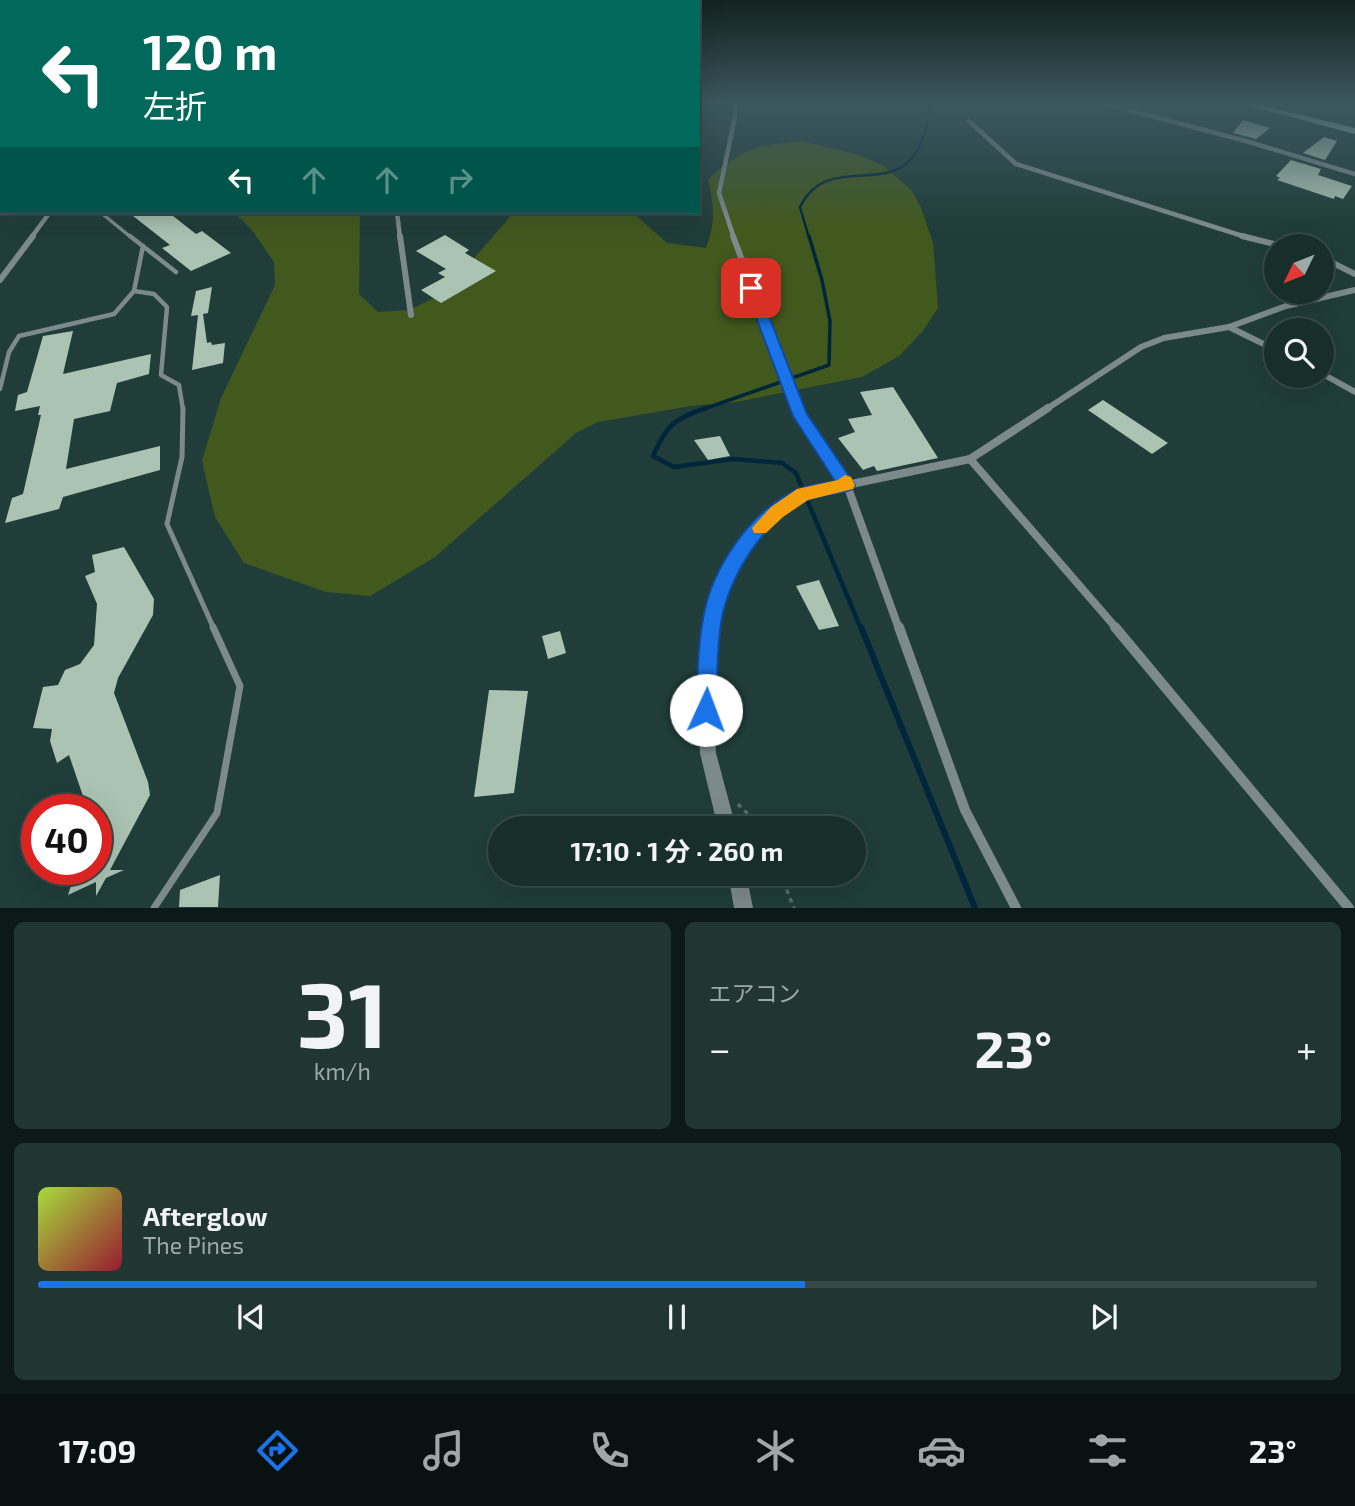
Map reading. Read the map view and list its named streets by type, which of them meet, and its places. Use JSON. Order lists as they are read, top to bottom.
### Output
{
  "north": "bottom left",
  "page": {
    "turn": ["120 m", "左折"],
    "limit": "40",
    "trip": "17:10 · 1 分 · 260 m",
    "tile": [
      ["31", "km/h"],
      "エアコン"
    ],
    "heat": ["−", "23°", "+"],
    "song": ["Afterglow", "The Pines"],
    "tabs": ["17:09", "23°"]
  }
}
